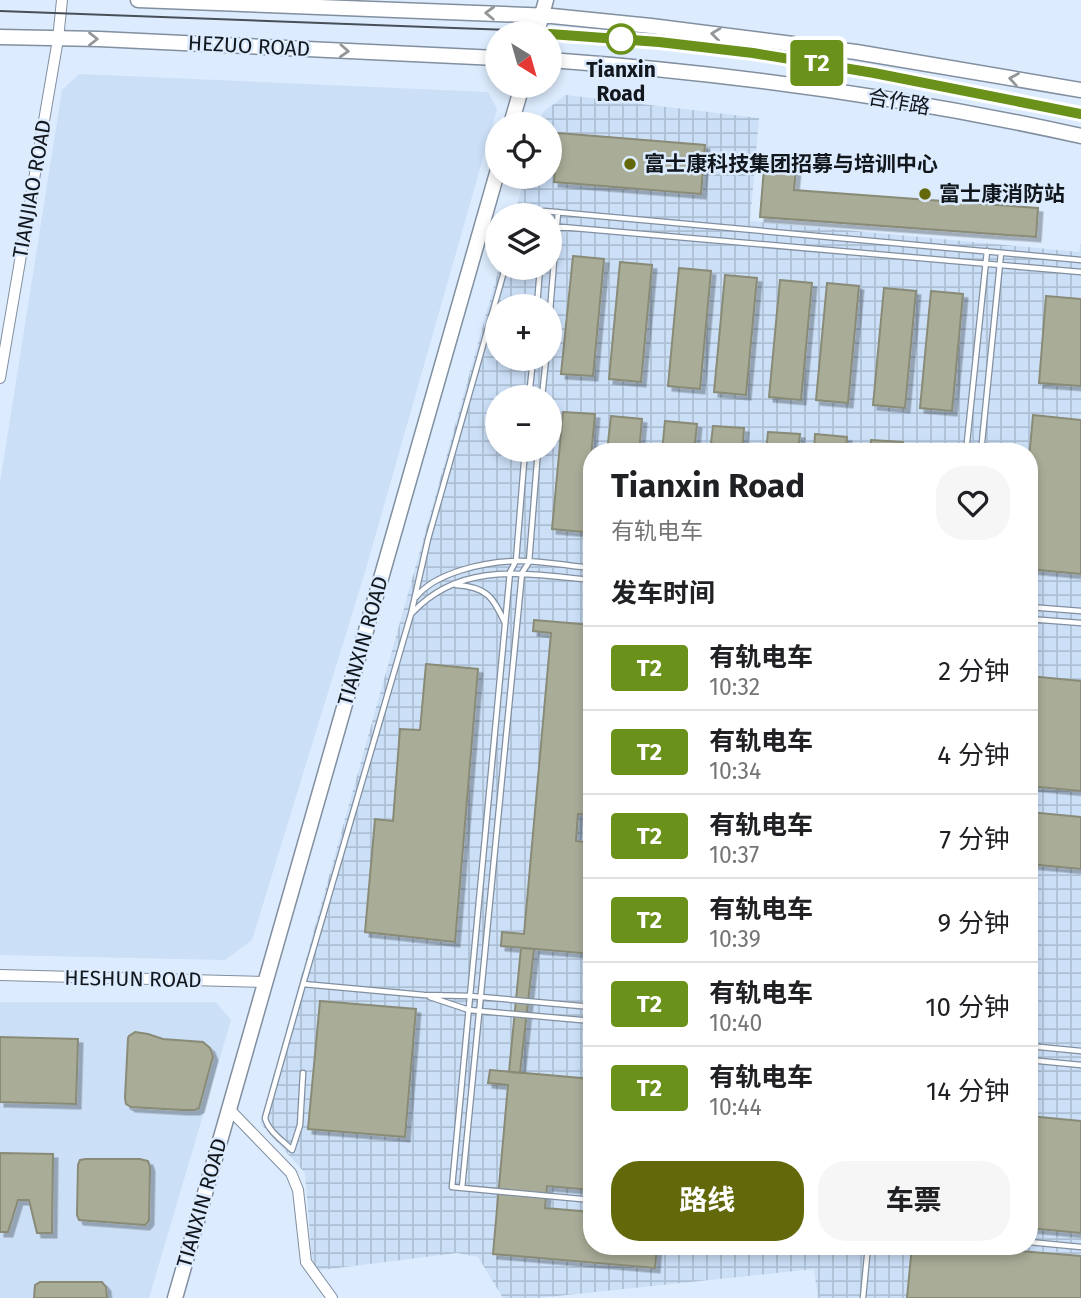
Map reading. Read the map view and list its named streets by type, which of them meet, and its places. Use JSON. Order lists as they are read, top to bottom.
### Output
{
  "streets": {
    "main road": ["HEZUO ROAD", "合作路", "TIANXIN ROAD"],
    "street": ["TIANJIAO ROAD", "HESHUN ROAD"]
  },
  "crossings": [
    ["HEZUO ROAD", "TIANJIAO ROAD"],
    ["TIANXIN ROAD", "HESHUN ROAD"]
  ],
  "places": ["Tianxin Road", "富士康科技集团招募与培训中心", "富士康消防站"],
  "lines": ["tram line T2"],
  "north": "bottom right",
  "page": {
    "on_map": "T2",
    "map_buttons": ["+", "−"],
    "heading": [
      ["Tianxin Road", "有轨电车"],
      "发车时间"
    ],
    "list": [
      {
        "mark": "T2",
        "name": "有轨电车",
        "note": "10:32",
        "value": "2 分钟"
      },
      {
        "mark": "T2",
        "name": "有轨电车",
        "note": "10:34",
        "value": "4 分钟"
      },
      {
        "mark": "T2",
        "name": "有轨电车",
        "note": "10:37",
        "value": "7 分钟"
      },
      {
        "mark": "T2",
        "name": "有轨电车",
        "note": "10:39",
        "value": "9 分钟"
      },
      {
        "mark": "T2",
        "name": "有轨电车",
        "note": "10:40",
        "value": "10 分钟"
      },
      {
        "mark": "T2",
        "name": "有轨电车",
        "note": "10:44",
        "value": "14 分钟"
      }
    ],
    "buttons": ["路线", "车票"]
  }
}
